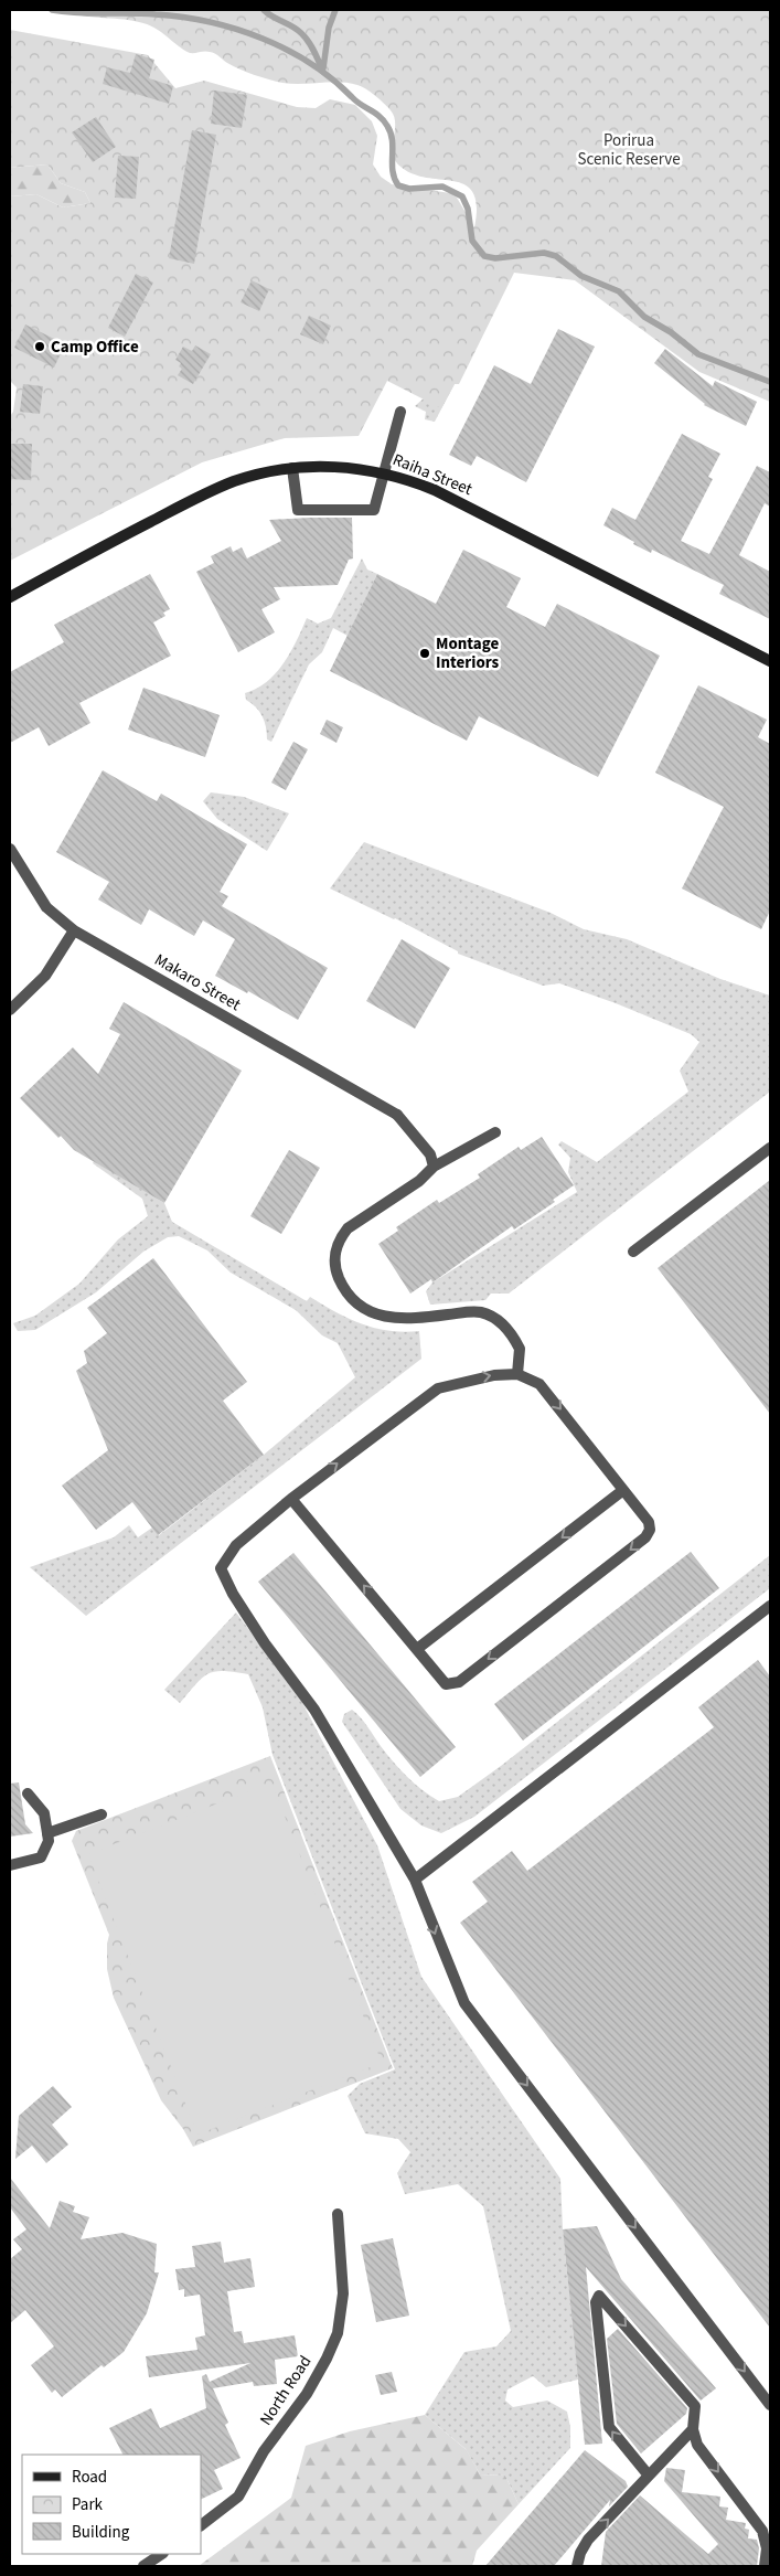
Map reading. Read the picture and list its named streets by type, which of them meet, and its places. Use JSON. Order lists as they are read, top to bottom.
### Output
{
  "streets": {
    "main road": ["Raiha Street"],
    "street": ["Makaro Street", "North Road"]
  },
  "parks": ["Porirua Scenic Reserve"],
  "places": ["Camp Office", "Montage Interiors"],
  "legend": ["Road", "Park", "Building"]
}
